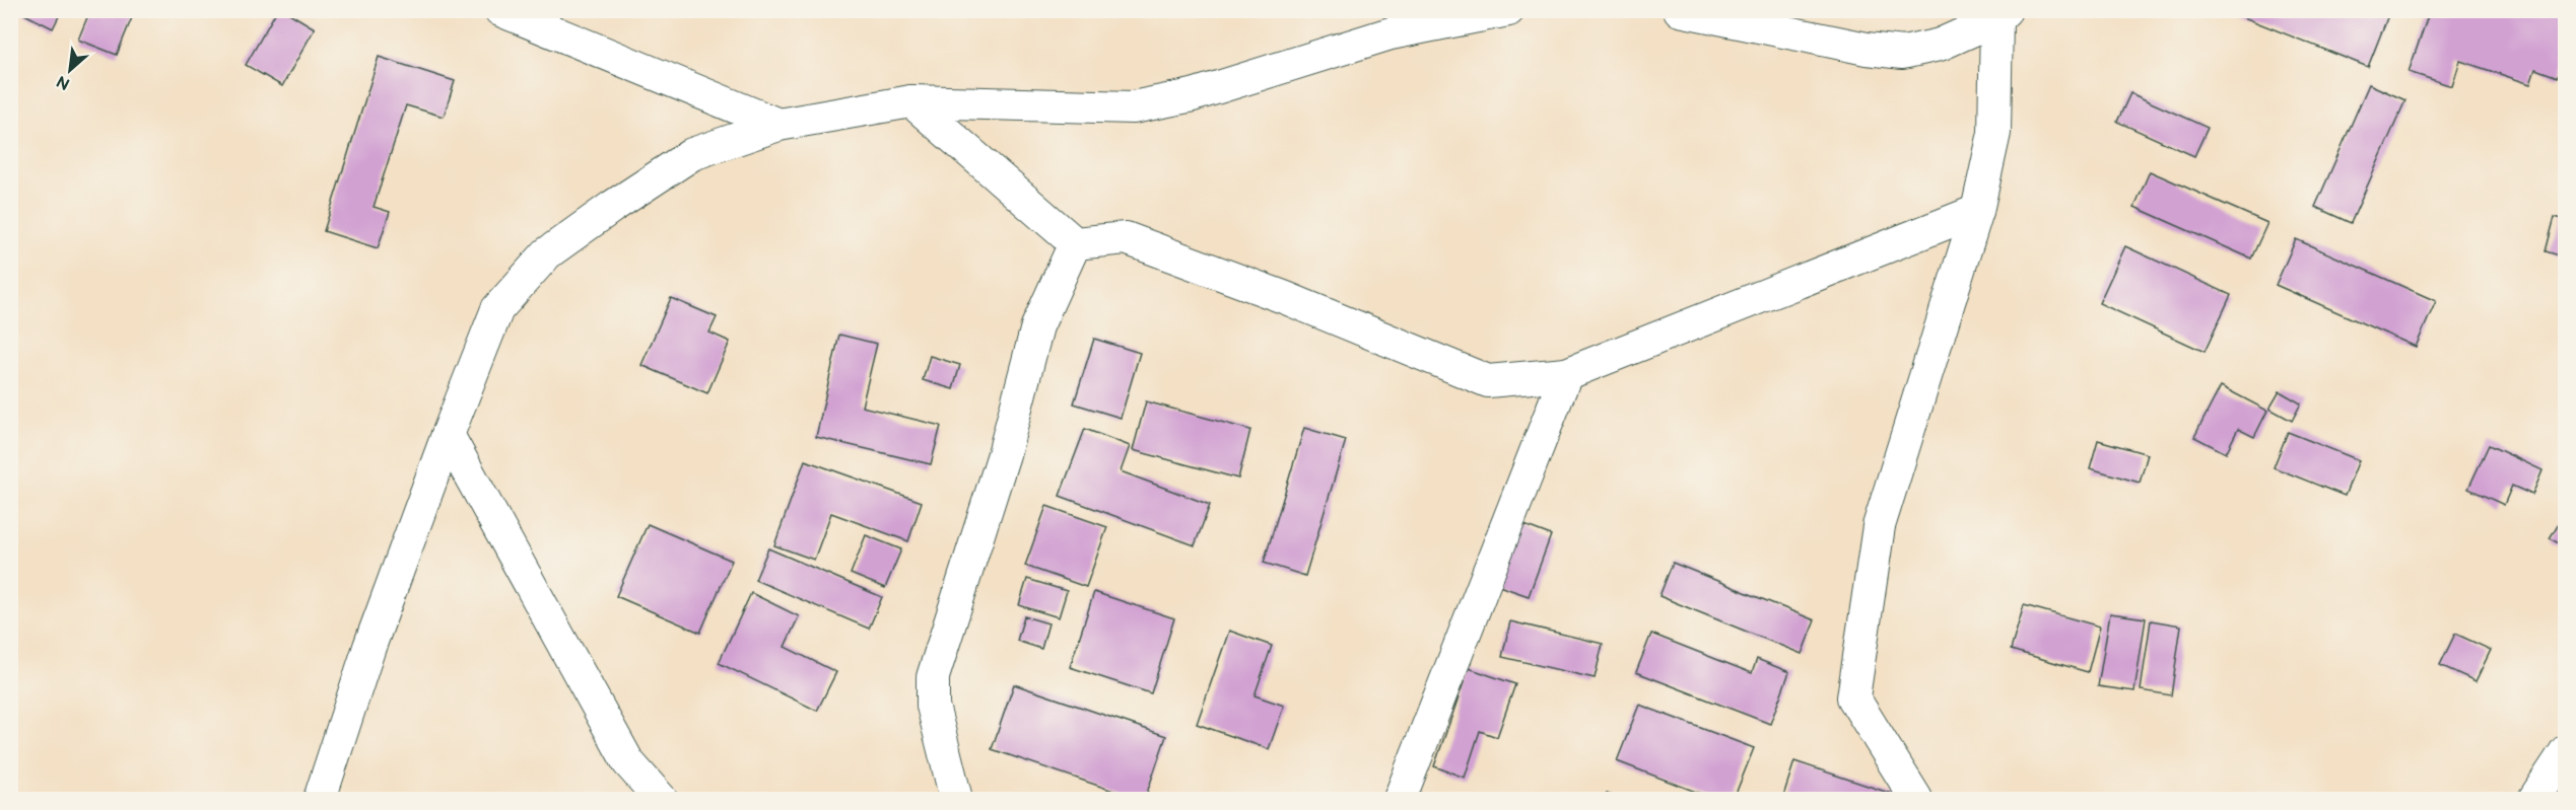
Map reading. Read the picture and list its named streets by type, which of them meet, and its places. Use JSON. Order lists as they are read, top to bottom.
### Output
{
  "north": "bottom left"
}
